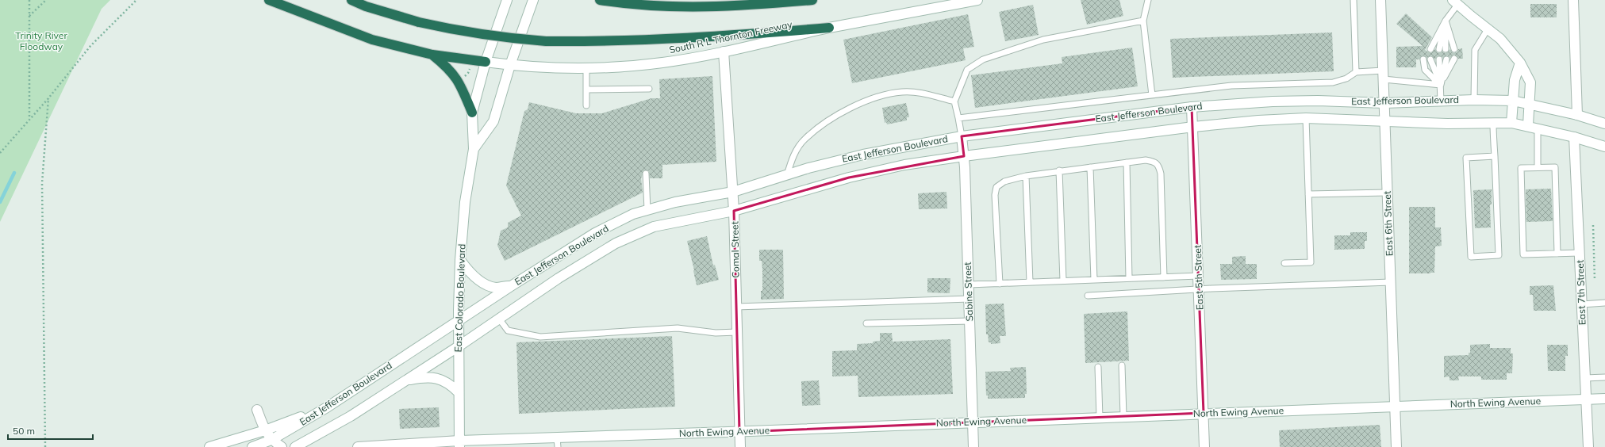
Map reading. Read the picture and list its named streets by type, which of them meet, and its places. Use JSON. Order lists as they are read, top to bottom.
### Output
{
  "streets": {
    "street": [
      "South R L Thornton Freeway",
      "East Jefferson Boulevard",
      "East 6th Street",
      "Comal Street",
      "East 5th Street",
      "Sabine Street",
      "East 7th Street",
      "East Colorado Boulevard",
      "North Ewing Avenue"
    ]
  },
  "crossings": [
    ["South R L Thornton Freeway", "Comal Street"],
    ["South R L Thornton Freeway", "East Colorado Boulevard"],
    ["East Jefferson Boulevard", "East 6th Street"],
    ["East Jefferson Boulevard", "Comal Street"],
    ["East Jefferson Boulevard", "East 5th Street"],
    ["East Jefferson Boulevard", "Sabine Street"],
    ["East Jefferson Boulevard", "East 7th Street"],
    ["East Jefferson Boulevard", "East Colorado Boulevard"],
    ["East 6th Street", "North Ewing Avenue"],
    ["Comal Street", "North Ewing Avenue"],
    ["East 5th Street", "North Ewing Avenue"],
    ["Sabine Street", "North Ewing Avenue"],
    ["East 7th Street", "North Ewing Avenue"],
    ["East Colorado Boulevard", "North Ewing Avenue"]
  ],
  "parks": ["Trinity River Floodway"],
  "scale_bar": "50 m"
}
